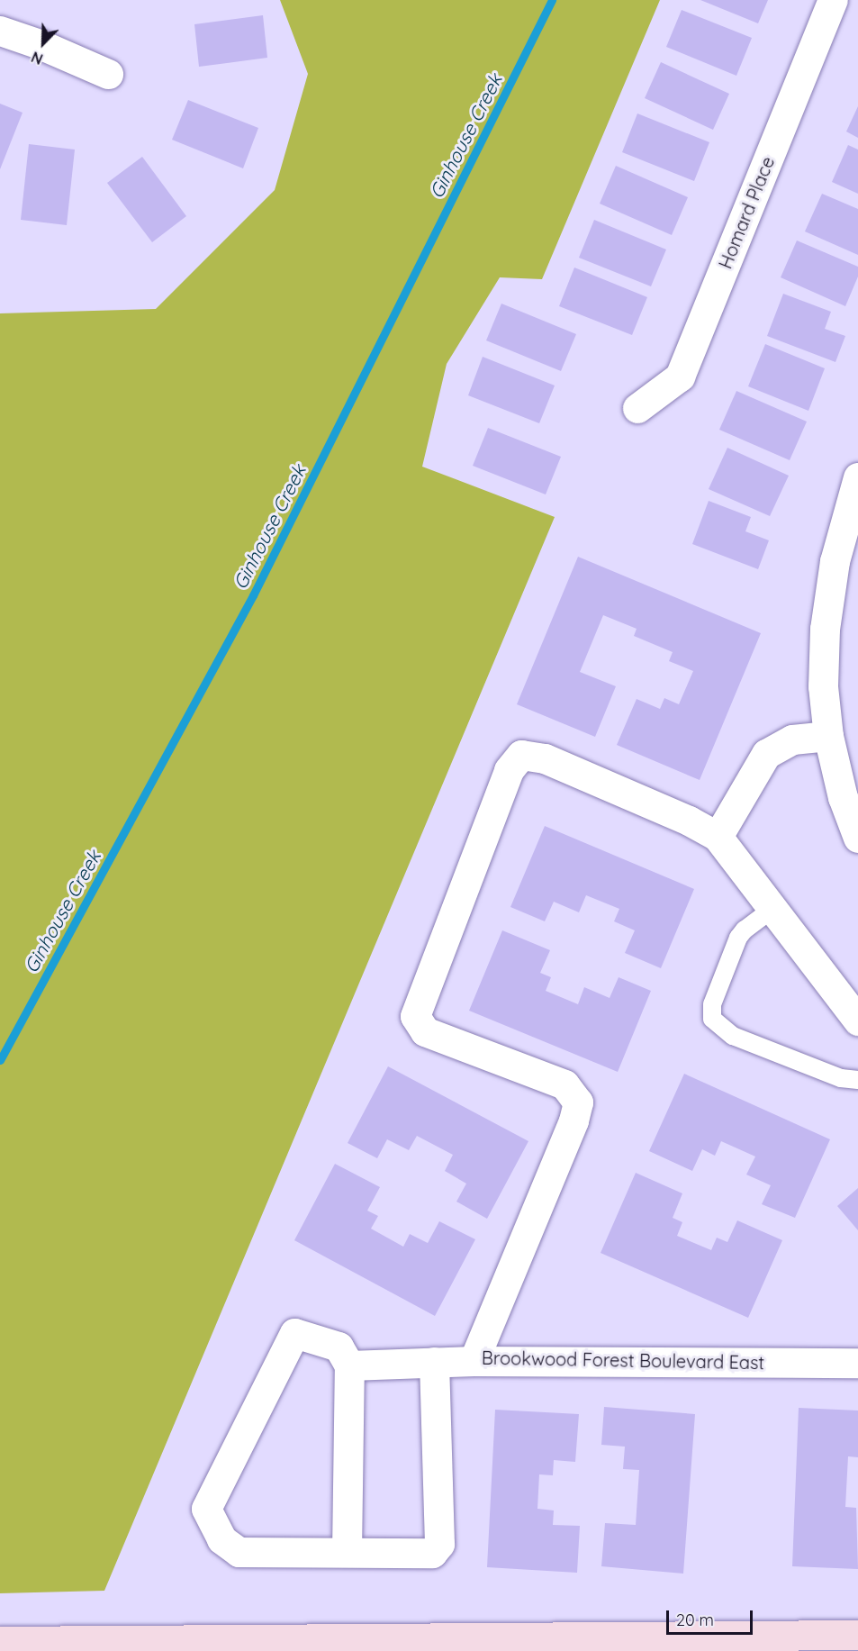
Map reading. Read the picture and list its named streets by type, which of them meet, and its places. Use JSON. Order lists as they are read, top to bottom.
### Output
{
  "streets": {
    "street": ["Homard Place", "Brookwood Forest Boulevard East"]
  },
  "water": ["Ginhouse Creek"],
  "scale_bar": "20 m",
  "north": "bottom left"
}
